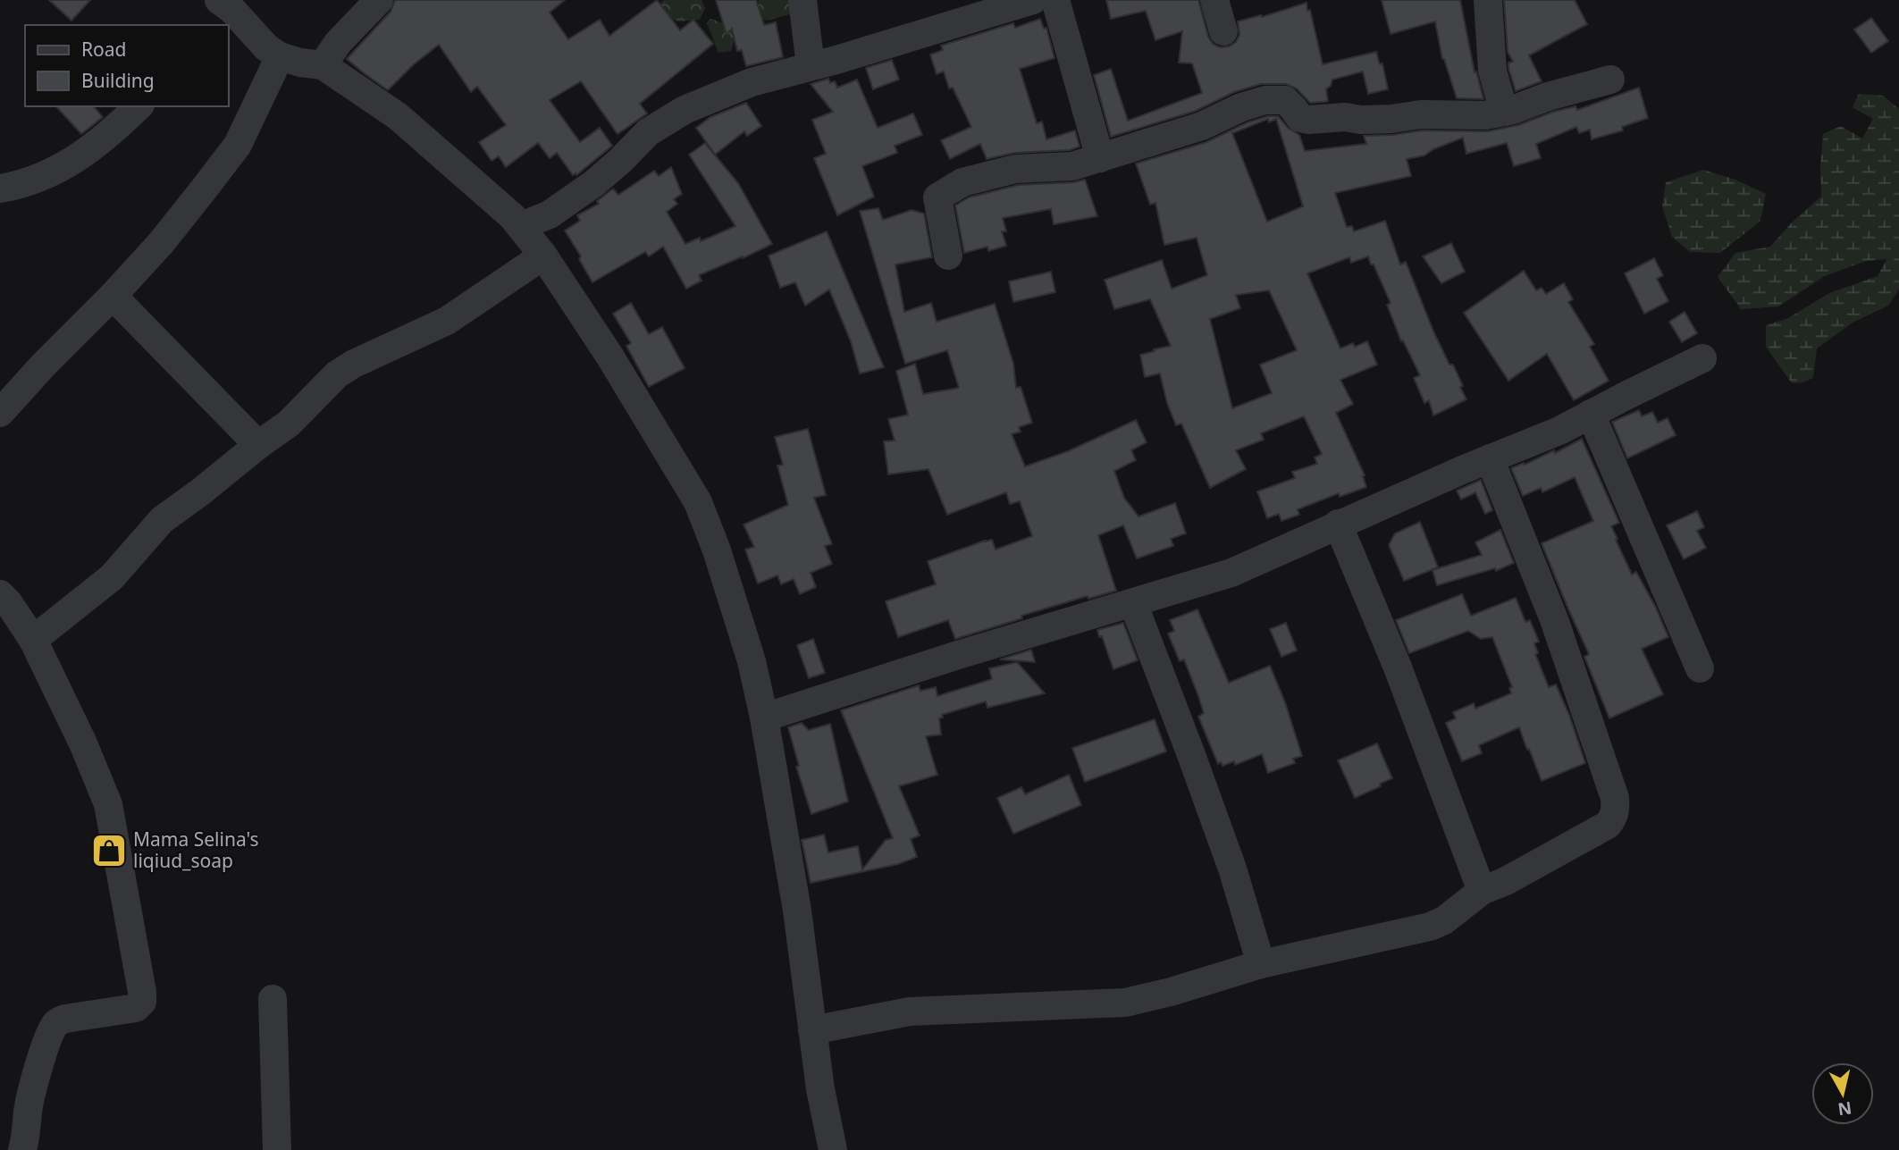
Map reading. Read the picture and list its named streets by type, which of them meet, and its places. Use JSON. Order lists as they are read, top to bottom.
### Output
{
  "places": {
    "shop": ["Mama Selina's liqiud_soap"]
  },
  "legend": ["Road", "Building"],
  "north": "bottom"
}
